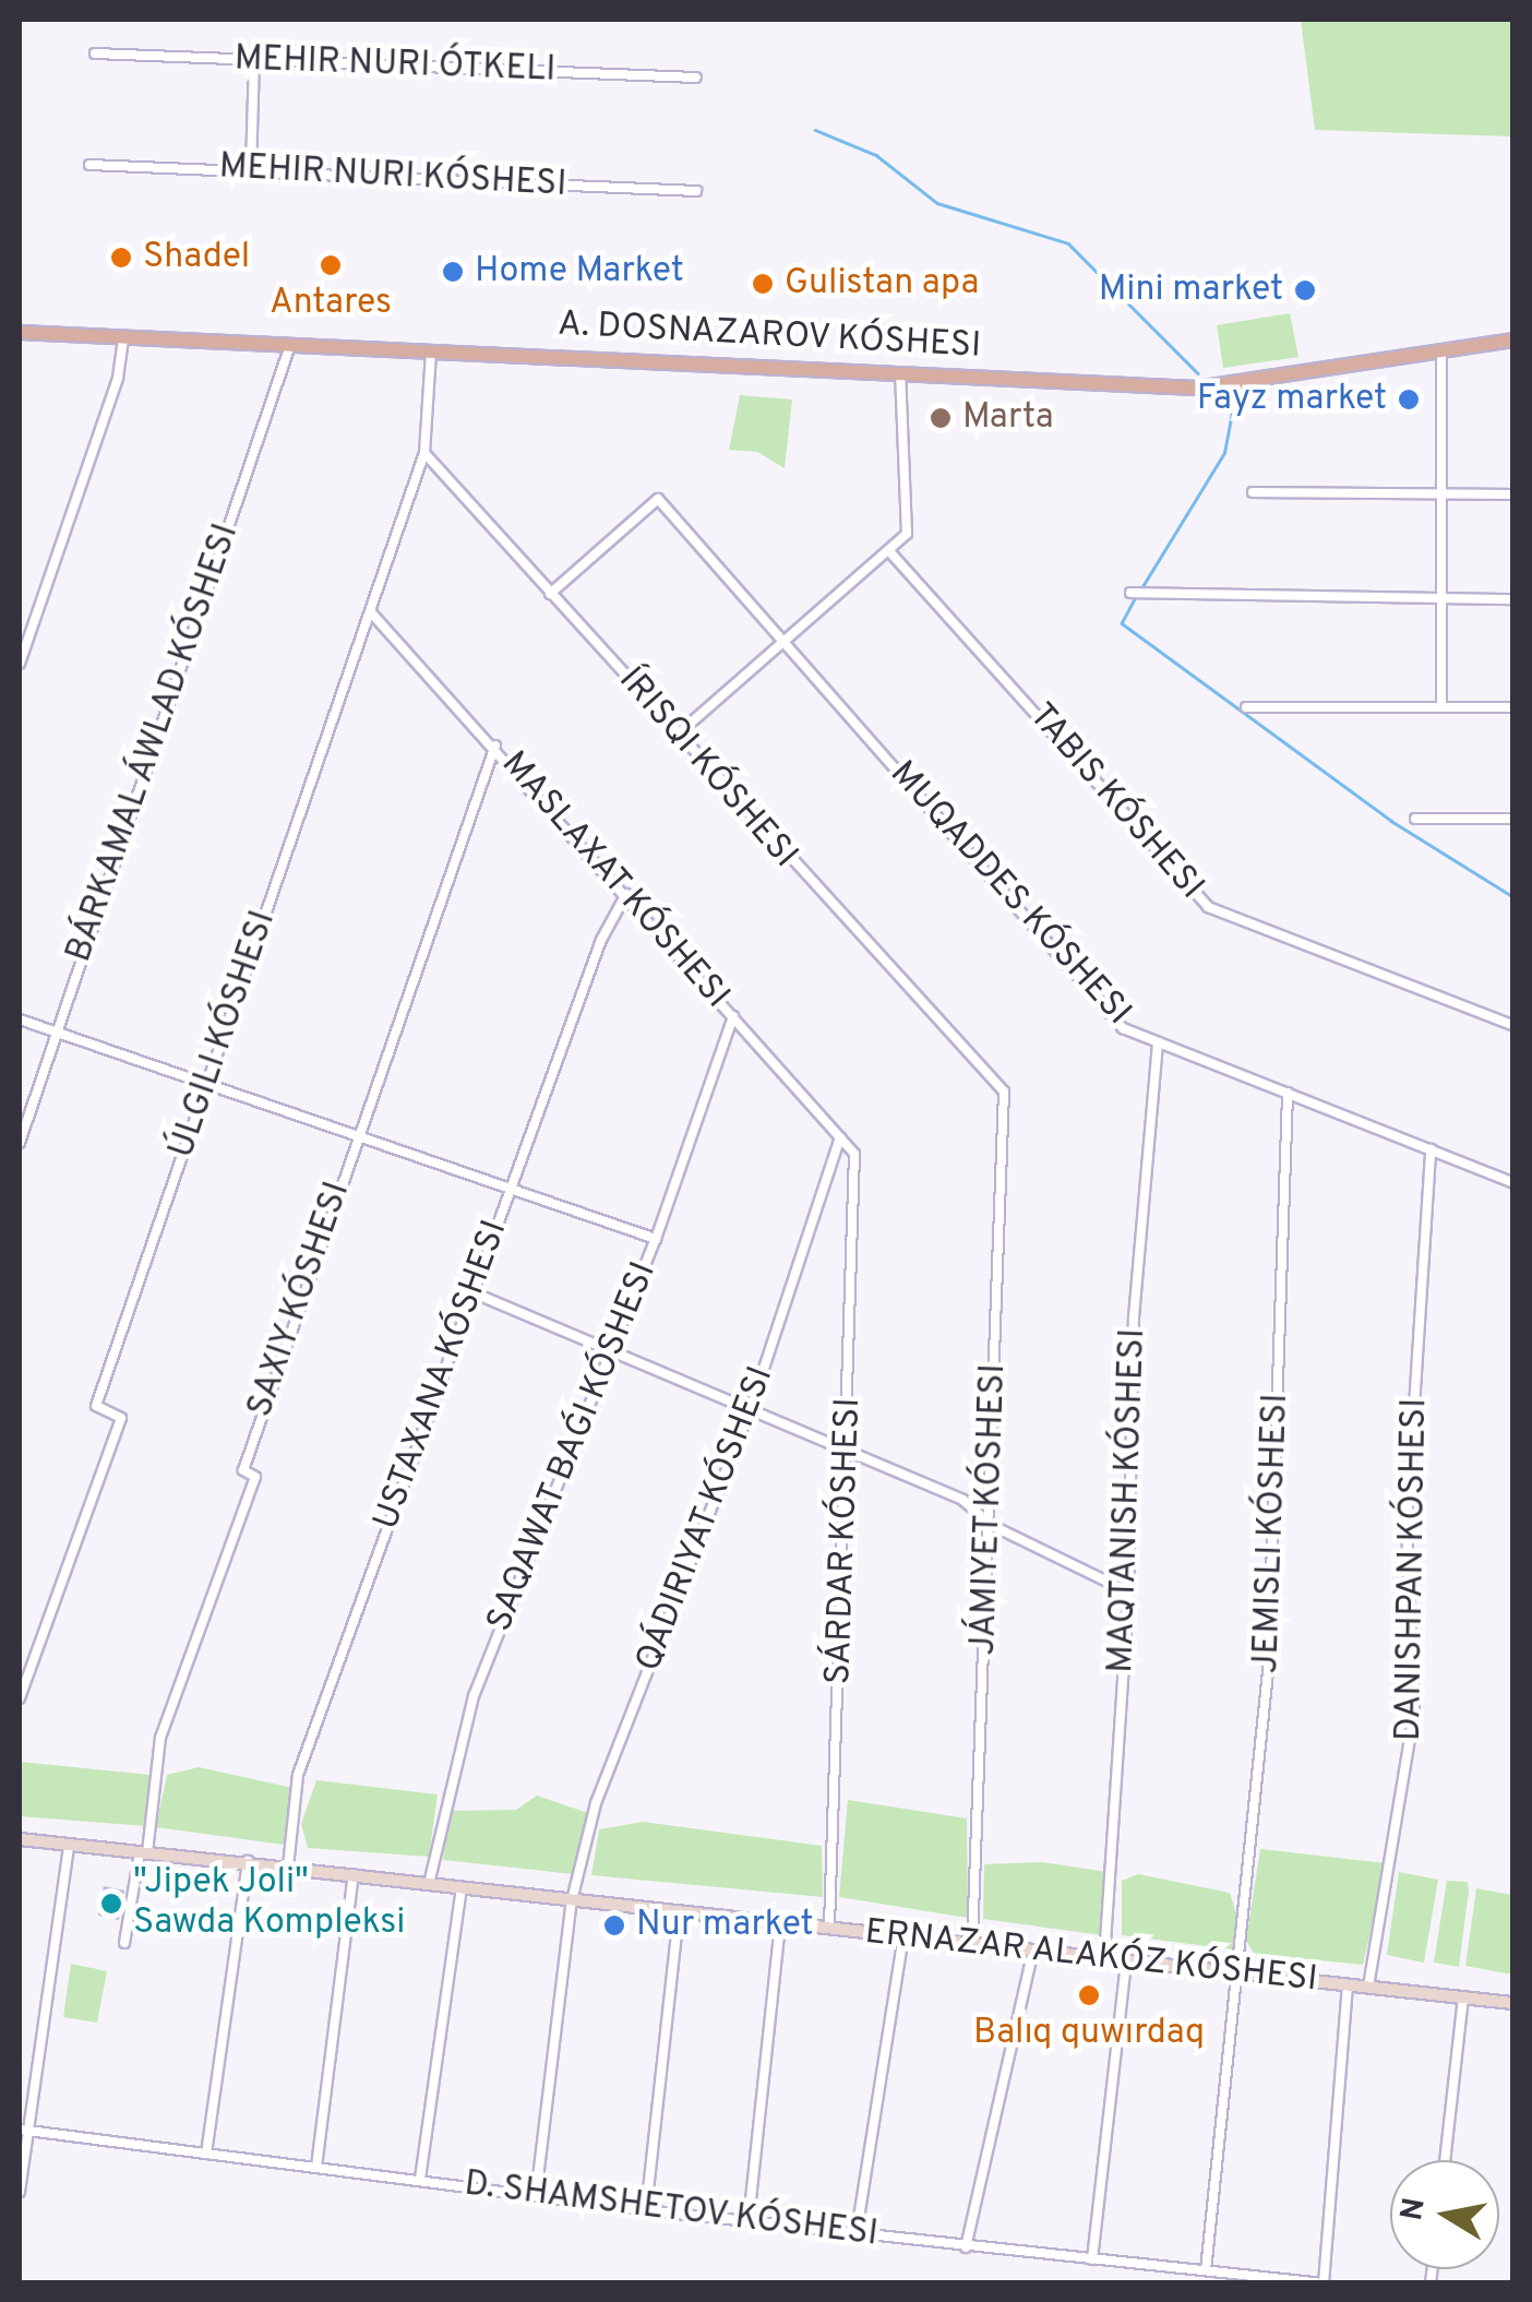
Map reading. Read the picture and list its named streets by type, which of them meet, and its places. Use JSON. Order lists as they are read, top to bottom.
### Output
{
  "streets": {
    "main road": ["A. DOSNAZAROV KÓSHESI", "ERNAZAR ALAKÓZ KÓSHESI"],
    "street": [
      "BÁRKAMAL ÁWLAD KÓSHESI",
      "MASLAXAT KÓSHESI",
      "MUQADDES KÓSHESI",
      "ÚLGILI KÓSHESI",
      "USTAXANA KÓSHESI",
      "JÁMIYET KÓSHESI",
      "QÁDIRIYAT KÓSHESI",
      "JEMISLI KÓSHESI",
      "SÁRDAR KÓSHESI",
      "D. SHAMSHETOV KÓSHESI"
    ]
  },
  "crossings": [
    ["A. DOSNAZAROV KÓSHESI", "BÁRKAMAL ÁWLAD KÓSHESI"],
    ["A. DOSNAZAROV KÓSHESI", "ÚLGILI KÓSHESI"],
    ["MASLAXAT KÓSHESI", "ÚLGILI KÓSHESI"],
    ["MASLAXAT KÓSHESI", "USTAXANA KÓSHESI"],
    ["MASLAXAT KÓSHESI", "QÁDIRIYAT KÓSHESI"],
    ["MASLAXAT KÓSHESI", "SÁRDAR KÓSHESI"],
    ["MUQADDES KÓSHESI", "JEMISLI KÓSHESI"],
    ["USTAXANA KÓSHESI", "ERNAZAR ALAKÓZ KÓSHESI"],
    ["JÁMIYET KÓSHESI", "ERNAZAR ALAKÓZ KÓSHESI"],
    ["QÁDIRIYAT KÓSHESI", "ERNAZAR ALAKÓZ KÓSHESI"],
    ["QÁDIRIYAT KÓSHESI", "D. SHAMSHETOV KÓSHESI"],
    ["JEMISLI KÓSHESI", "ERNAZAR ALAKÓZ KÓSHESI"],
    ["JEMISLI KÓSHESI", "D. SHAMSHETOV KÓSHESI"],
    ["SÁRDAR KÓSHESI", "ERNAZAR ALAKÓZ KÓSHESI"]
  ],
  "places": [
    "Shadel",
    "Antares",
    "Home Market",
    "Gulistan apa",
    "Mini market",
    "Fayz market",
    "Marta",
    "\"Jipek Joli\" Sawda Kompleksi",
    "Nur market",
    "Balıq quwırdaq"
  ],
  "north": "left"
}
